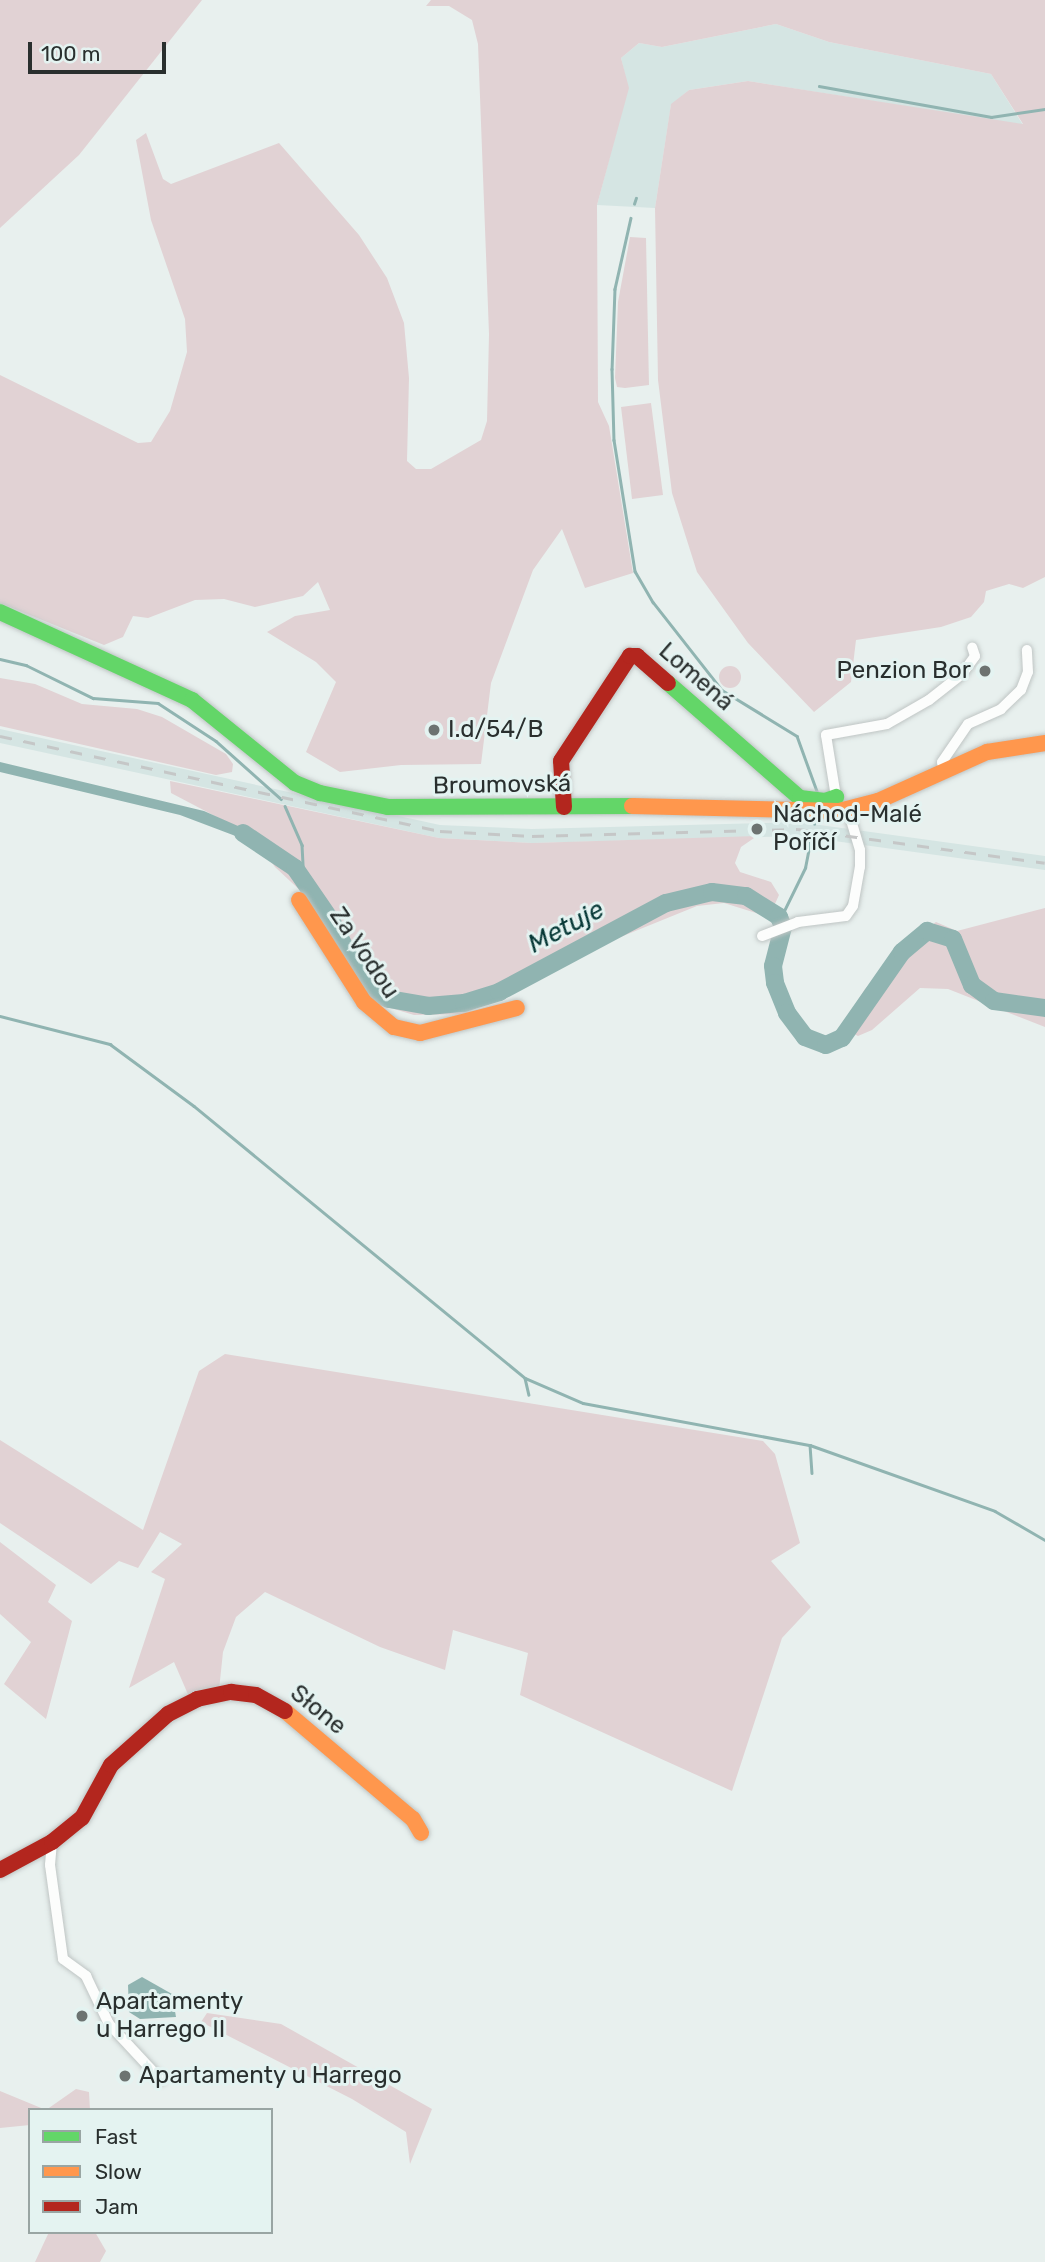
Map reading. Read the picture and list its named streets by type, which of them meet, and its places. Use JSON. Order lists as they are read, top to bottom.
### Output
{
  "streets": {
    "street": [
      "Lomená",
      "Broumovská",
      "Za Vodou",
      "Słone"
    ]
  },
  "crossings": [
    ["Lomená", "Broumovská"]
  ],
  "water": ["Metuje"],
  "places": [
    "Penzion Bor",
    "I.d/54/B",
    "Náchod-Malé Poříčí",
    "Apartamenty u Harrego II",
    "Apartamenty u Harrego"
  ],
  "legend": ["Fast", "Slow", "Jam"],
  "scale_bar": "100 m"
}
